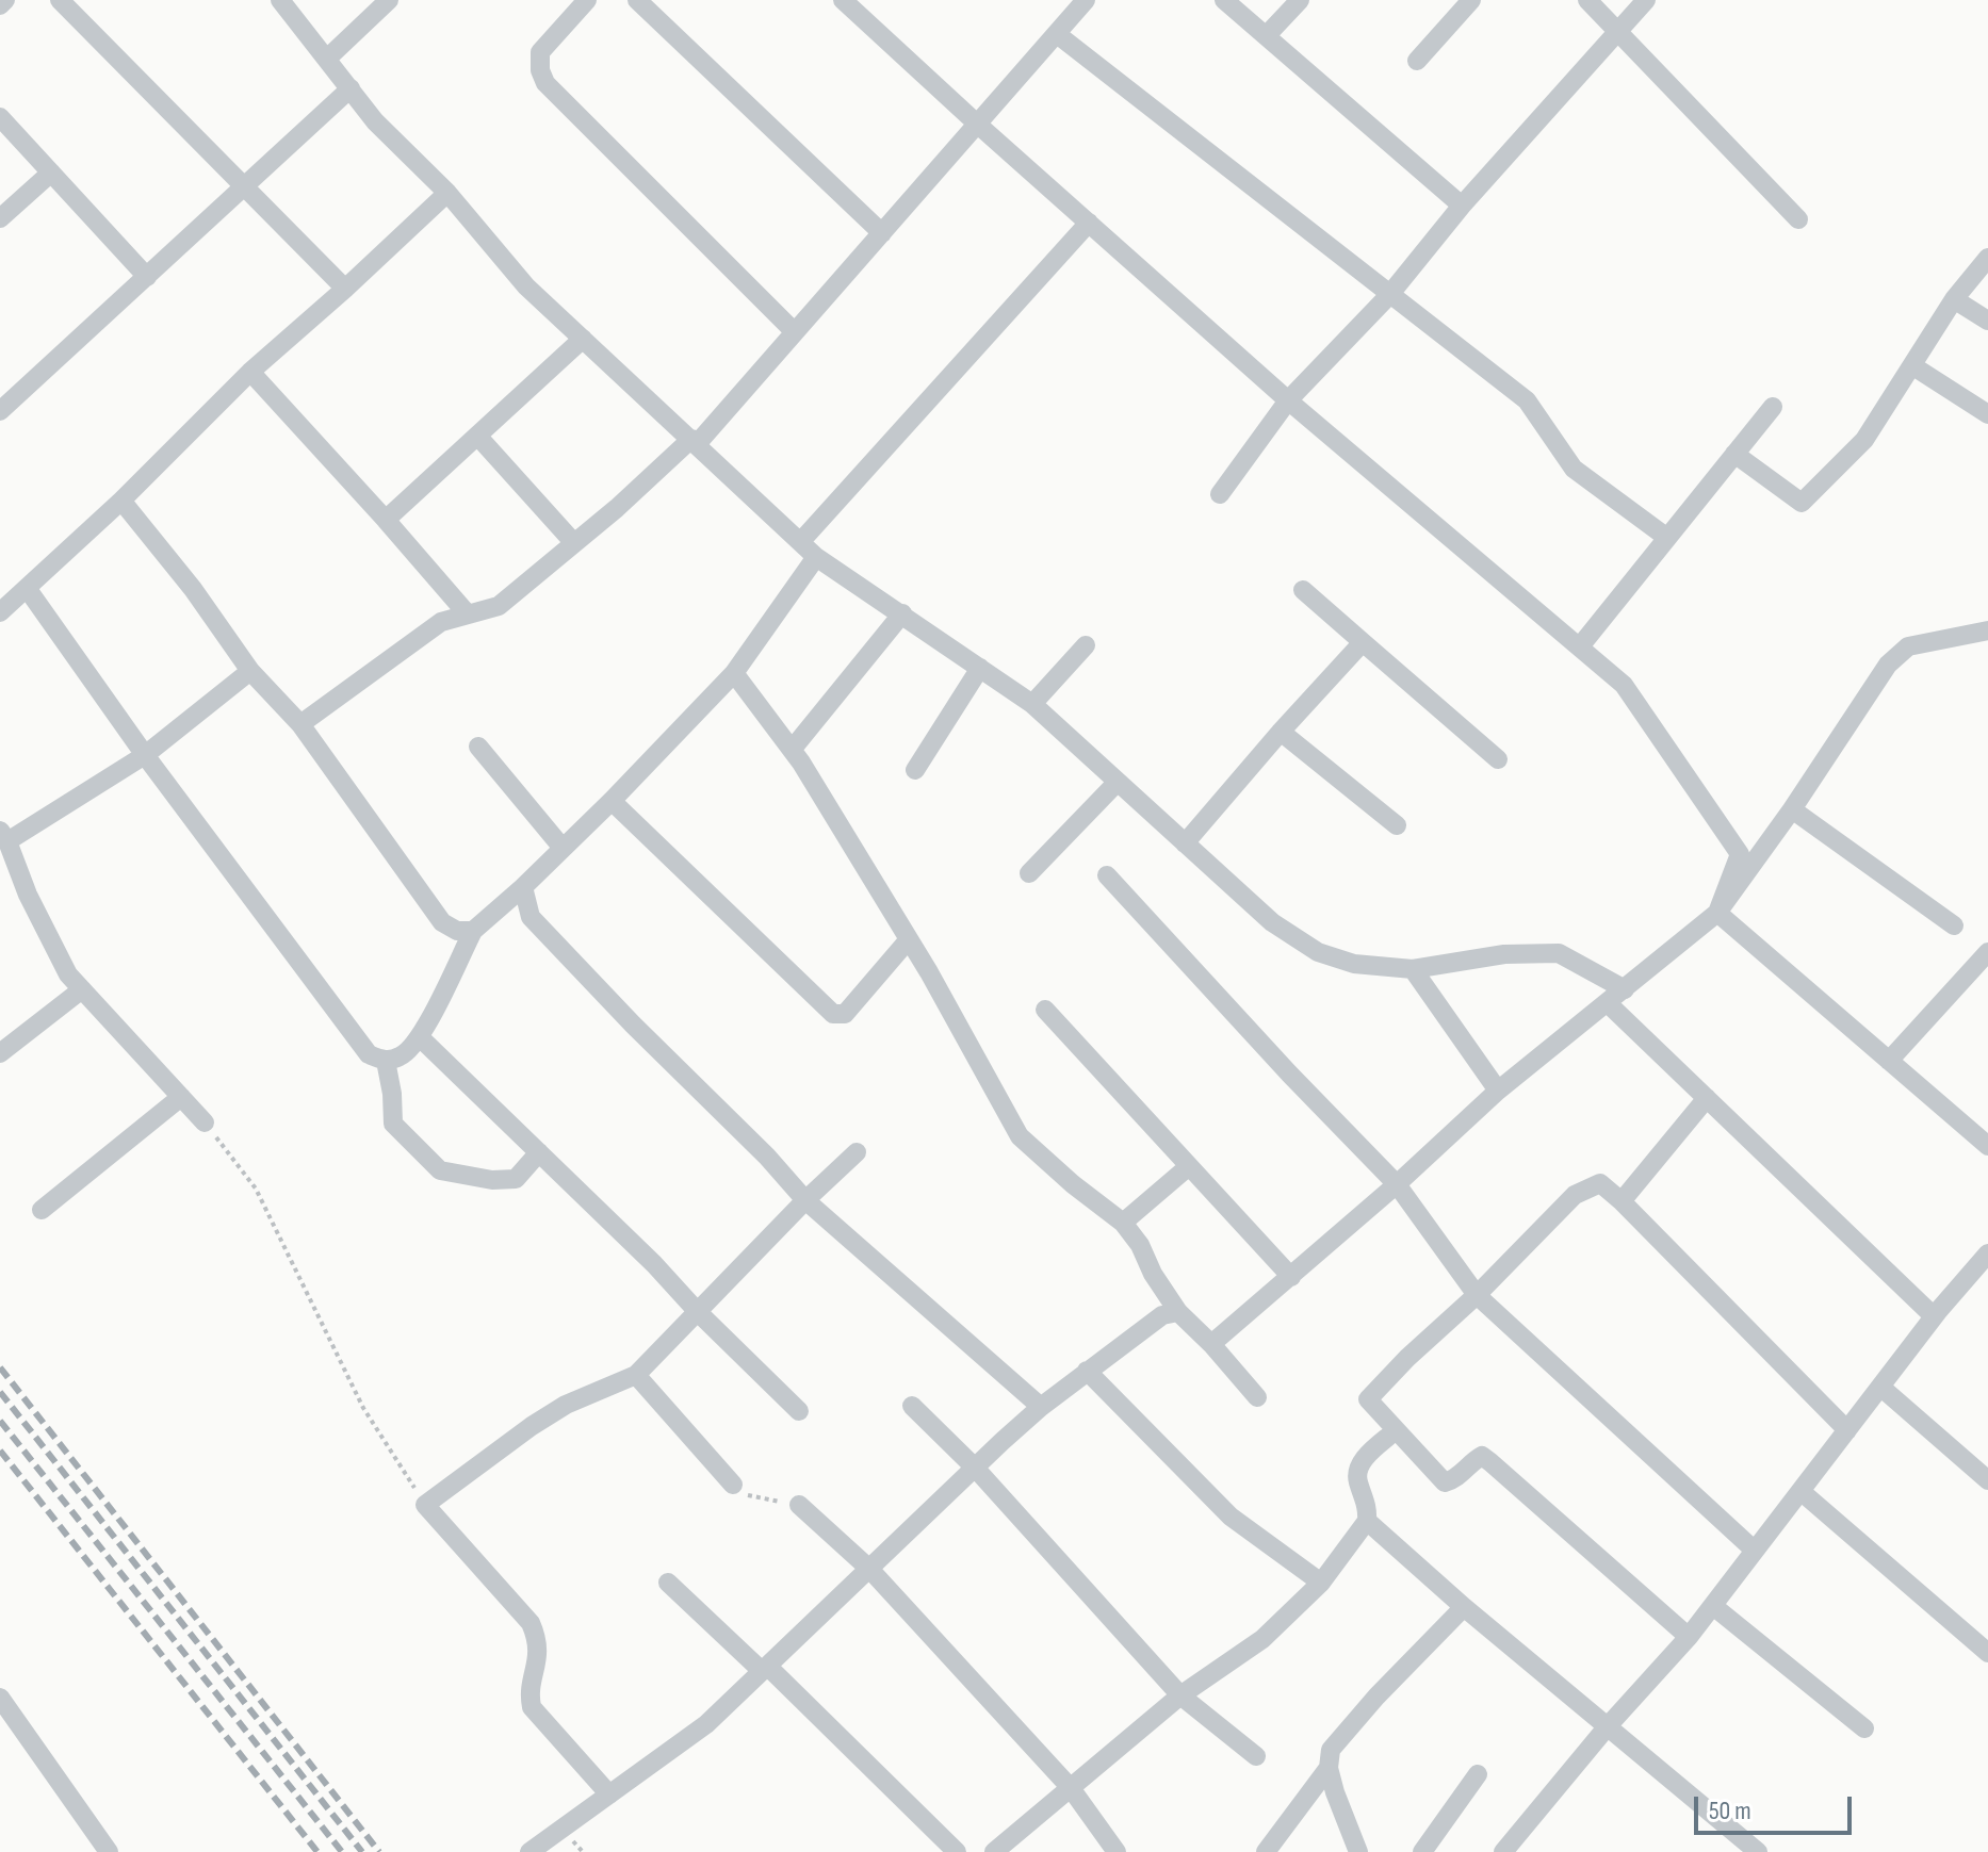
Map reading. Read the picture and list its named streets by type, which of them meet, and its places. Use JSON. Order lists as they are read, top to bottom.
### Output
{
  "scale_bar": "50 m"
}
